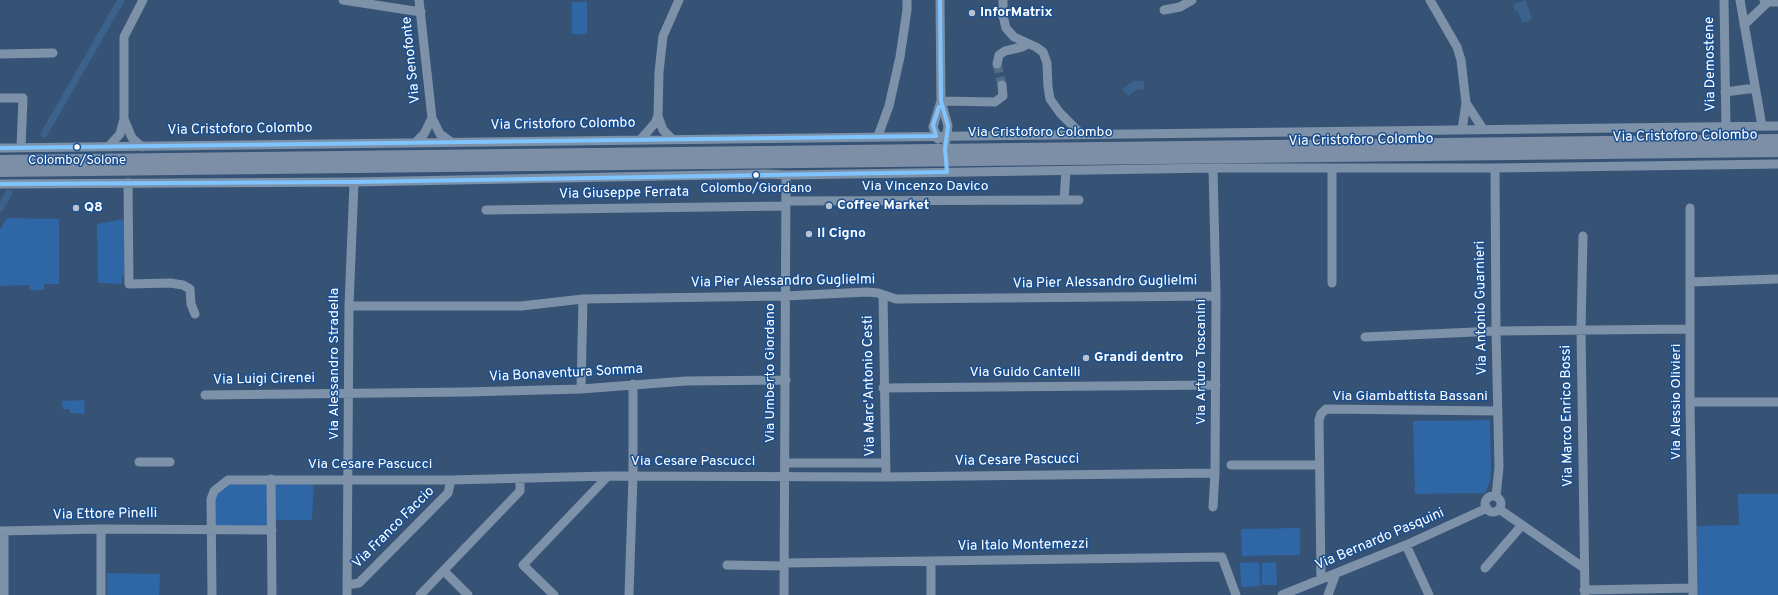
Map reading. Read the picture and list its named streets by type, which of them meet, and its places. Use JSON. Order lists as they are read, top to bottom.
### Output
{
  "streets": {
    "main road": ["Via Cristoforo Colombo"],
    "street": [
      "Via Senofonte",
      "Via Demostene",
      "Via Vincenzo Davico",
      "Via Giuseppe Ferrata",
      "Via Pier Alessandro Guglielmi",
      "Via Antonio Guarnieri",
      "Via Arturo Toscanini",
      "Via Alessandro Stradella",
      "Via Umberto Giordano",
      "Via Guido Cantelli",
      "Via Bonaventura Somma",
      "Via Luigi Cirenei",
      "Via Marc'Antonio Cesti",
      "Via Giambattista Bassani",
      "Via Alessio Olivieri",
      "Via Marco Enrico Bossi",
      "Via Cesare Pascucci",
      "Via Ettore Pinelli",
      "Via Franco Faccio",
      "Via Bernardo Pasquini",
      "Via Italo Montemezzi"
    ]
  },
  "crossings": [
    ["Via Demostene", "Via Cristoforo Colombo"],
    ["Via Cristoforo Colombo", "Via Antonio Guarnieri"],
    ["Via Cristoforo Colombo", "Via Arturo Toscanini"],
    ["Via Cristoforo Colombo", "Via Alessandro Stradella"],
    ["Via Cristoforo Colombo", "Via Umberto Giordano"],
    ["Via Vincenzo Davico", "Via Giuseppe Ferrata"],
    ["Via Vincenzo Davico", "Via Umberto Giordano"],
    ["Via Giuseppe Ferrata", "Via Umberto Giordano"],
    ["Via Pier Alessandro Guglielmi", "Via Arturo Toscanini"],
    ["Via Pier Alessandro Guglielmi", "Via Alessandro Stradella"],
    ["Via Pier Alessandro Guglielmi", "Via Umberto Giordano"],
    ["Via Pier Alessandro Guglielmi", "Via Marc'Antonio Cesti"],
    ["Via Antonio Guarnieri", "Via Giambattista Bassani"],
    ["Via Antonio Guarnieri", "Via Bernardo Pasquini"],
    ["Via Arturo Toscanini", "Via Guido Cantelli"],
    ["Via Arturo Toscanini", "Via Cesare Pascucci"],
    ["Via Alessandro Stradella", "Via Bonaventura Somma"],
    ["Via Alessandro Stradella", "Via Luigi Cirenei"],
    ["Via Alessandro Stradella", "Via Cesare Pascucci"],
    ["Via Alessandro Stradella", "Via Franco Faccio"],
    ["Via Umberto Giordano", "Via Bonaventura Somma"],
    ["Via Umberto Giordano", "Via Cesare Pascucci"],
    ["Via Umberto Giordano", "Via Italo Montemezzi"],
    ["Via Guido Cantelli", "Via Marc'Antonio Cesti"],
    ["Via Bonaventura Somma", "Via Luigi Cirenei"],
    ["Via Marc'Antonio Cesti", "Via Cesare Pascucci"],
    ["Via Giambattista Bassani", "Via Bernardo Pasquini"],
    ["Via Cesare Pascucci", "Via Ettore Pinelli"],
    ["Via Cesare Pascucci", "Via Franco Faccio"]
  ],
  "places": [
    "InforMatrix",
    "Colombo/Solone",
    "Colombo/Giordano",
    "Coffee Market",
    "Q8",
    "Il Cigno",
    "Grandi dentro"
  ]
}
